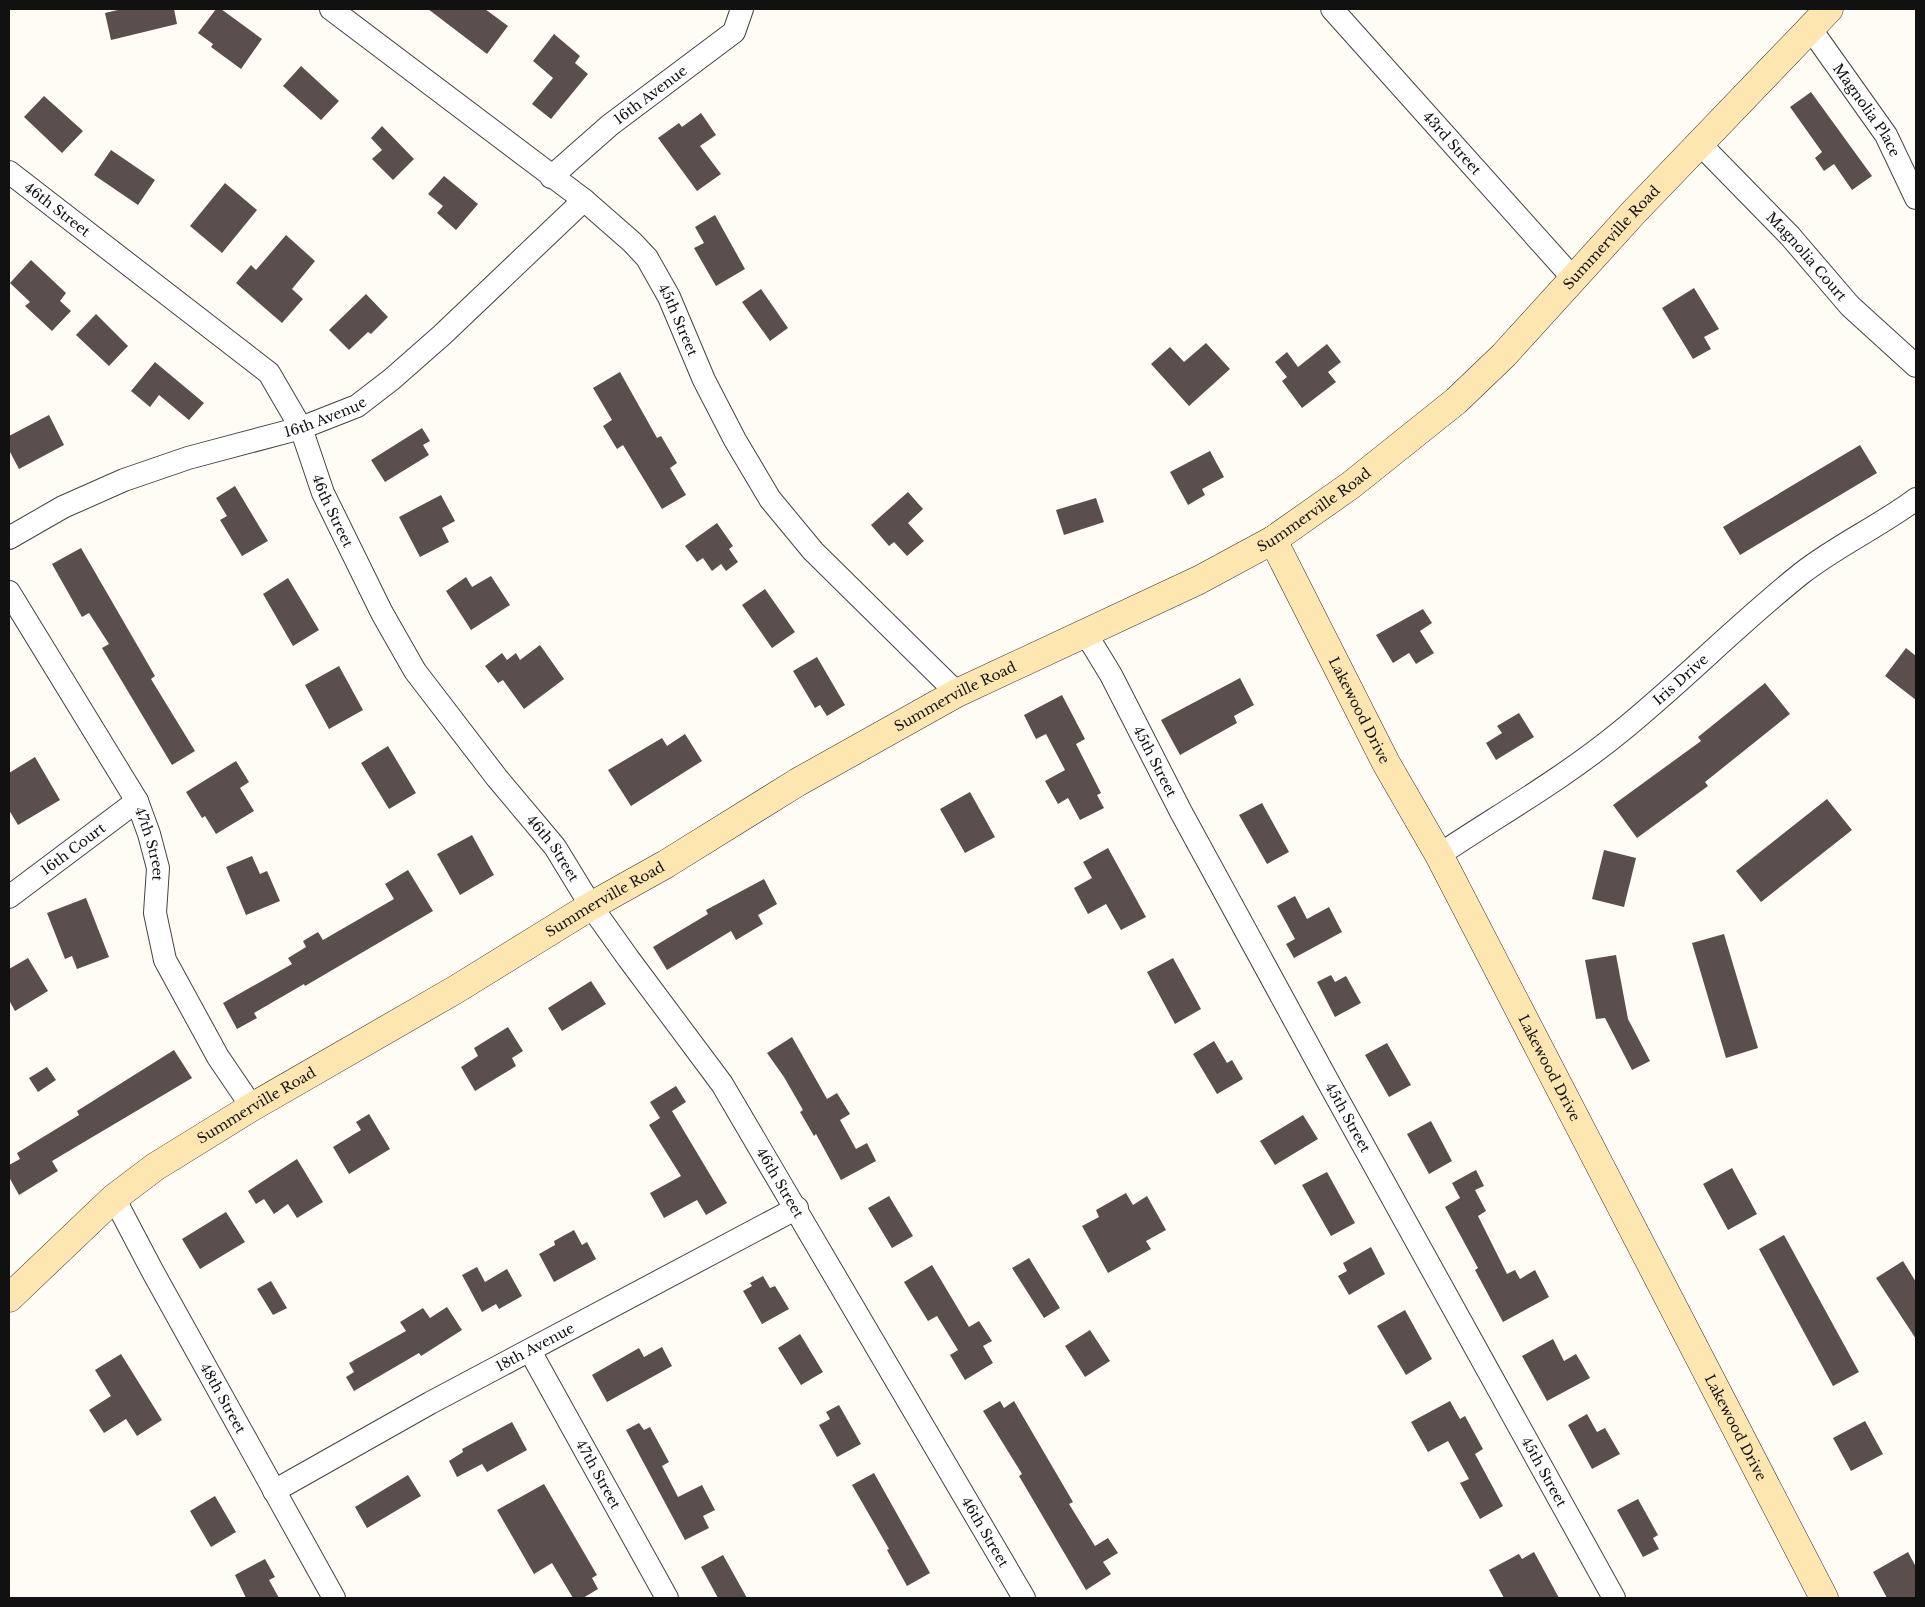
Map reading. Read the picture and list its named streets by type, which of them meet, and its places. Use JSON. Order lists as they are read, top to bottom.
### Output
{
  "streets": {
    "main road": ["Summerville Road", "Lakewood Drive"],
    "street": [
      "16th Avenue",
      "Magnolia Place",
      "43rd Street",
      "46th Street",
      "Magnolia Court",
      "45th Street",
      "Iris Drive",
      "47th Street",
      "16th Court",
      "18th Avenue",
      "48th Street"
    ]
  },
  "crossings": [
    ["16th Avenue", "46th Street"],
    ["16th Avenue", "45th Street"],
    ["Magnolia Place", "Summerville Road"],
    ["43rd Street", "Summerville Road"],
    ["46th Street", "Summerville Road"],
    ["46th Street", "18th Avenue"],
    ["Summerville Road", "Magnolia Court"],
    ["Summerville Road", "45th Street"],
    ["Summerville Road", "Lakewood Drive"],
    ["Summerville Road", "47th Street"],
    ["Summerville Road", "48th Street"],
    ["Iris Drive", "Lakewood Drive"],
    ["47th Street", "16th Court"],
    ["47th Street", "18th Avenue"],
    ["18th Avenue", "48th Street"]
  ]
}
